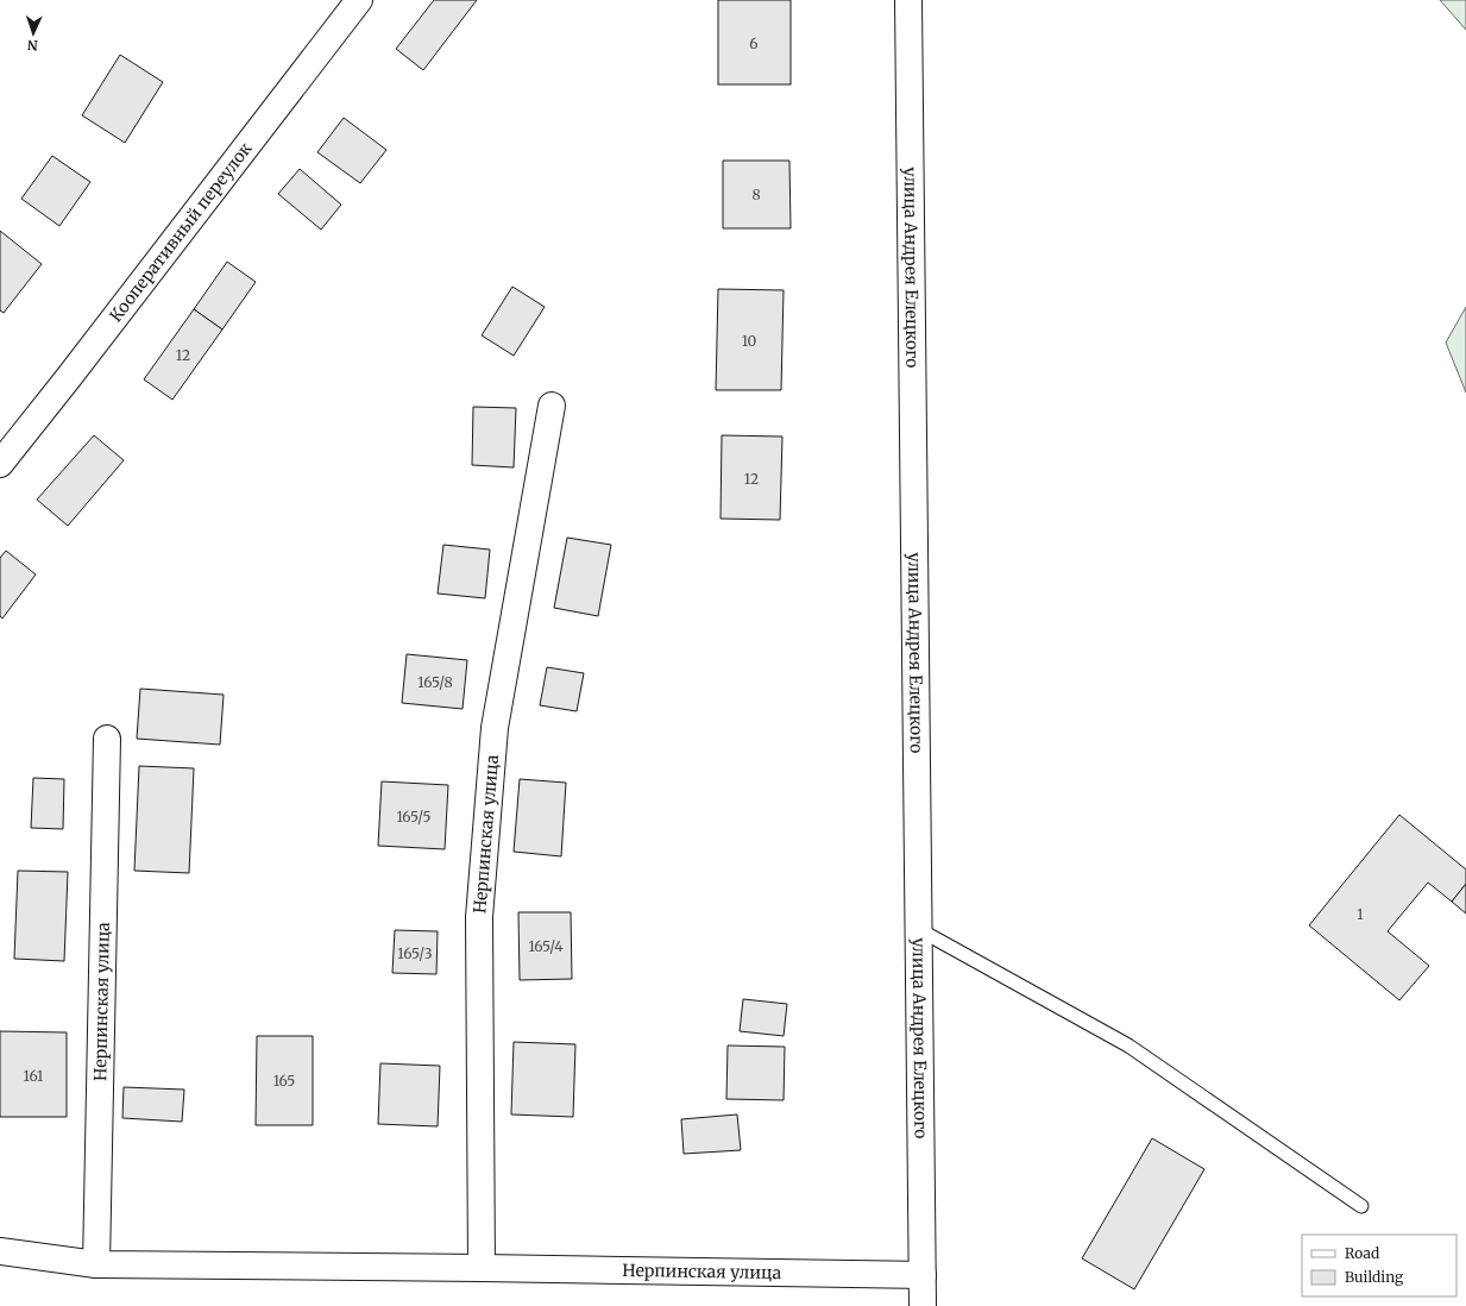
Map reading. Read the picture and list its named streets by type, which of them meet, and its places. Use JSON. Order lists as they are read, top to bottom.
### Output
{
  "streets": {
    "main road": ["Кооперативный переулок", "улица Андрея Елецкого", "Нерпинская улица"]
  },
  "crossings": [
    ["улица Андрея Елецкого", "Нерпинская улица"]
  ],
  "house_numbers": [
    "6",
    "8",
    "10",
    "12",
    "12",
    "165/8",
    "165/5",
    "1",
    "165/4",
    "165/3",
    "161",
    "165"
  ],
  "legend": ["Road", "Building"],
  "north": "bottom"
}
